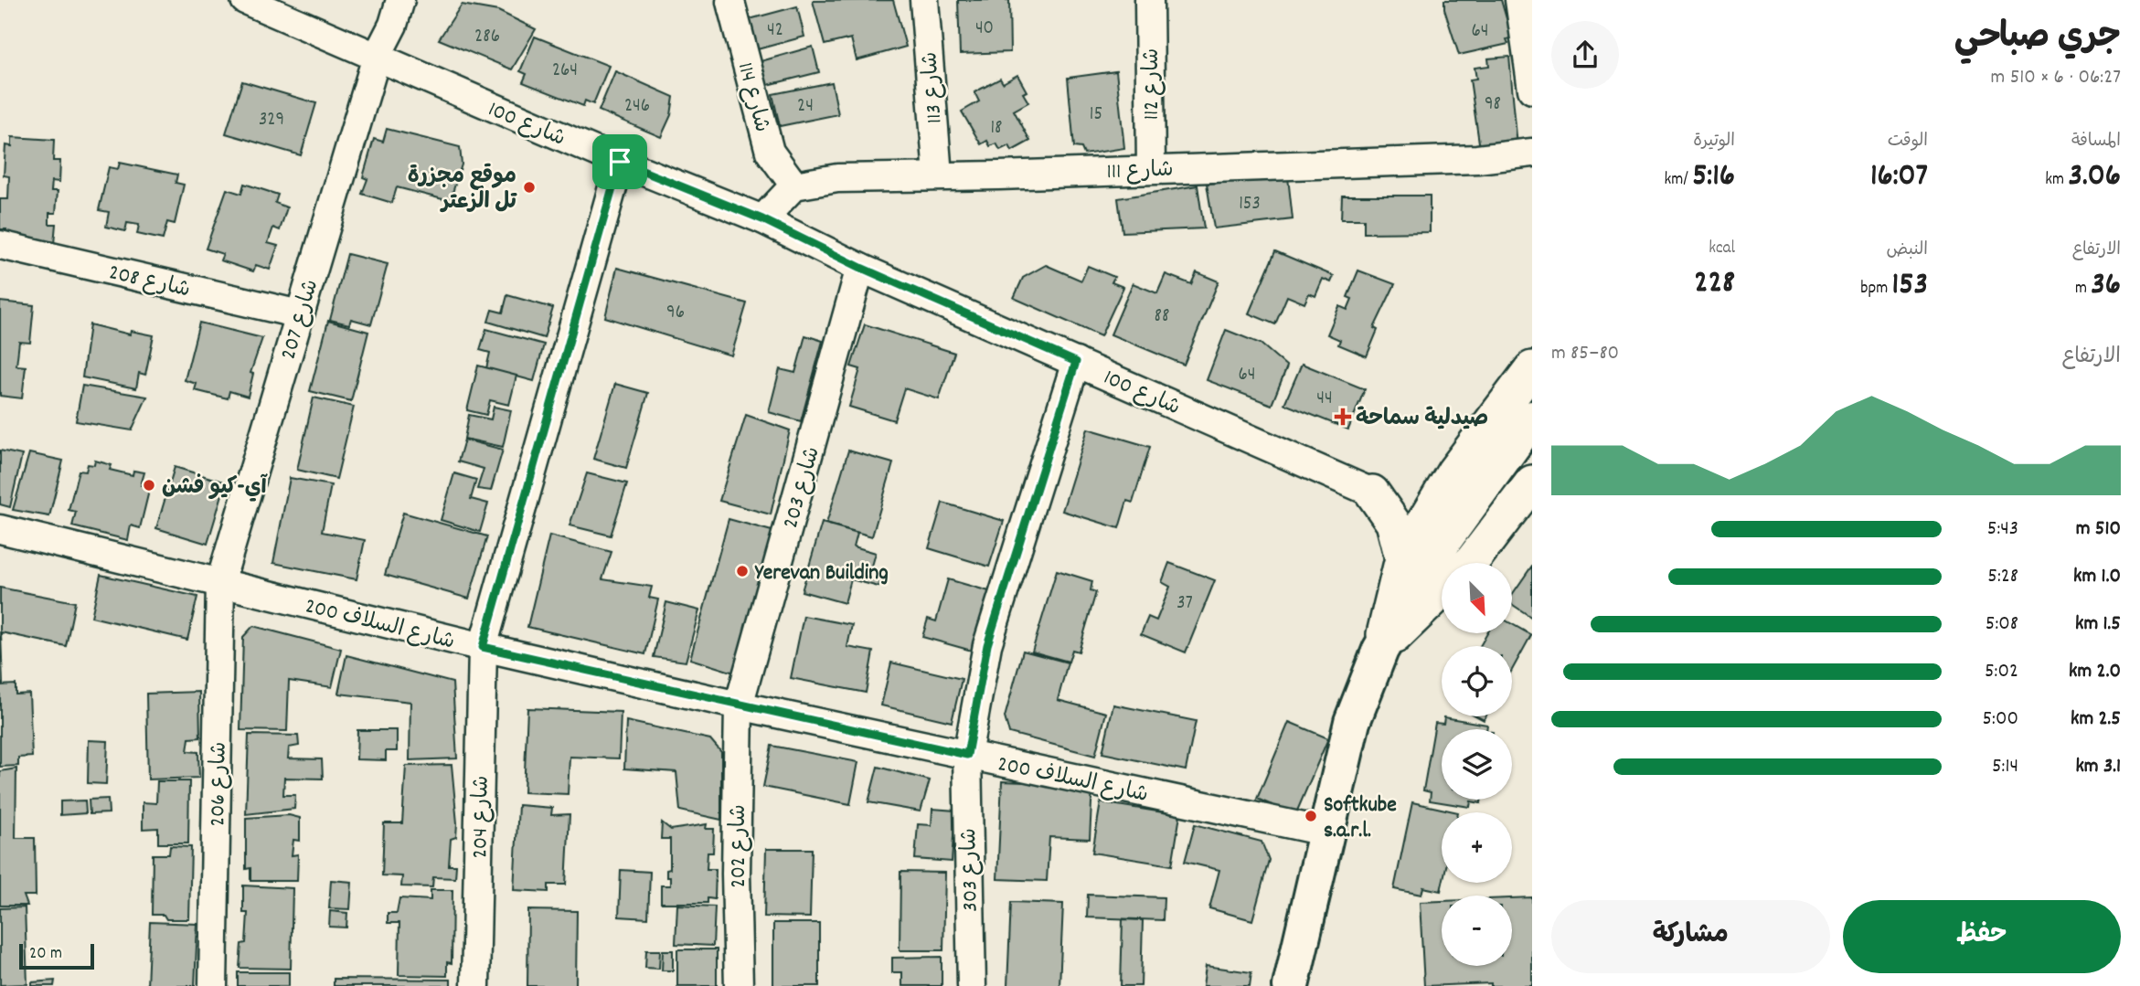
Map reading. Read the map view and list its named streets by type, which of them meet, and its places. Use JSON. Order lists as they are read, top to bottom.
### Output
{
  "streets": {
    "street": [
      "شارع 112",
      "شارع 113",
      "شارع 114",
      "شارع 100",
      "شارع 111",
      "شارع 208",
      "شارع 207",
      "شارع 203",
      "200 شارع السلاف",
      "شارع 206",
      "شارع 204",
      "شارع 202",
      "شارع 303"
    ]
  },
  "crossings": [
    ["شارع 112", "شارع 111"],
    ["شارع 113", "شارع 111"],
    ["شارع 114", "شارع 111"],
    ["شارع 100", "شارع 207"],
    ["شارع 100", "شارع 203"],
    ["شارع 100", "شارع 204"],
    ["شارع 100", "شارع 303"],
    ["شارع 208", "شارع 207"],
    ["شارع 207", "200 شارع السلاف"],
    ["شارع 207", "شارع 206"],
    ["شارع 203", "200 شارع السلاف"],
    ["شارع 203", "شارع 202"],
    ["200 شارع السلاف", "شارع 206"],
    ["200 شارع السلاف", "شارع 204"],
    ["200 شارع السلاف", "شارع 202"],
    ["200 شارع السلاف", "شارع 303"]
  ],
  "places": {
    "other": [
      "موقع مجزرة تل الزعتر",
      "آي-كيو فشن",
      "Yerevan Building",
      "Softkube s.a.r.l."
    ],
    "health": ["صيدلية سماحة"]
  },
  "house_numbers": [
    "40",
    "42",
    "64",
    "286",
    "264",
    "98",
    "246",
    "24",
    "15",
    "329",
    "18",
    "153",
    "96",
    "88",
    "64",
    "44",
    "37"
  ],
  "scale_bar": "20 m",
  "north": "bottom right",
  "page": {
    "heading": ["جري صباحي", "06:27 · 6 × 510 m"],
    "stats": [
      ["المسافة", "3.06 km"],
      ["الوقت", "16:07"],
      ["الوتيرة", "5:16 /km"],
      ["الارتفاع", "36 m"],
      ["النبض", "153 bpm"],
      ["kcal", "228"]
    ],
    "chart": ["الارتفاع", "80–85 m"],
    "list": [
      {
        "name": "510 m",
        "note": "5:43"
      },
      {
        "name": "1.0 km",
        "note": "5:28"
      },
      {
        "name": "1.5 km",
        "note": "5:08"
      },
      {
        "name": "2.0 km",
        "note": "5:02"
      },
      {
        "name": "2.5 km",
        "note": "5:00"
      },
      {
        "name": "3.1 km",
        "note": "5:14"
      }
    ],
    "map_buttons": ["+", "−"],
    "buttons": ["حفظ", "مشاركة"],
    "scale": "20 m"
  }
}
